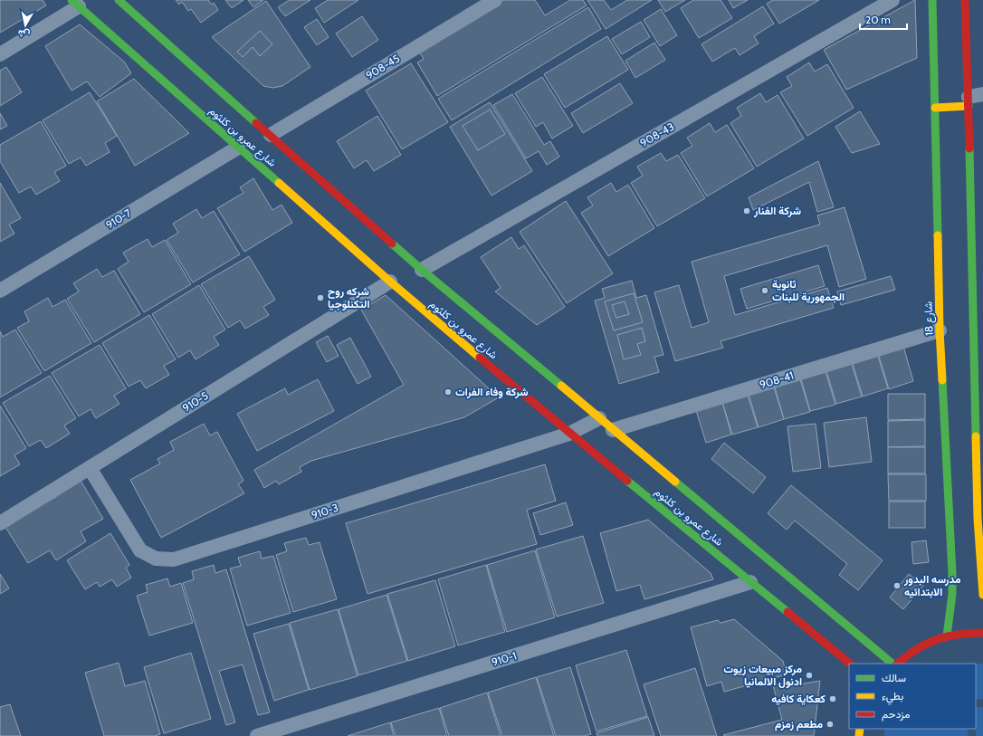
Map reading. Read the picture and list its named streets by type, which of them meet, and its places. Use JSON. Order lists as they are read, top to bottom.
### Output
{
  "streets": {
    "street": [
      "908-45",
      "908-43",
      "شارع عمرو بن كلثوم",
      "910-7",
      "شارع 18",
      "908-41",
      "910-5",
      "910-3",
      "910-1"
    ]
  },
  "crossings": [
    ["908-45", "شارع عمرو بن كلثوم"],
    ["908-43", "شارع عمرو بن كلثوم"],
    ["شارع عمرو بن كلثوم", "910-7"],
    ["شارع عمرو بن كلثوم", "908-41"],
    ["شارع عمرو بن كلثوم", "910-5"],
    ["شارع عمرو بن كلثوم", "910-3"],
    ["شارع عمرو بن كلثوم", "910-1"],
    ["شارع 18", "908-41"],
    ["910-5", "910-3"]
  ],
  "places": [
    "شركة الفنار",
    "ثانوية الجمهورية للبنات",
    "شركه روح التكنلوجيا",
    "شركة وفاء الفرات",
    "مدرسه البدور الابتدائيه",
    "مركز مبيعات زيوت ادنول الالمانيا",
    "كعكاية كافيه",
    "مطعم زمزم"
  ],
  "legend": ["سالك", "بطيء", "مزدحم"],
  "scale_bar": "20 m",
  "north": "bottom"
}
